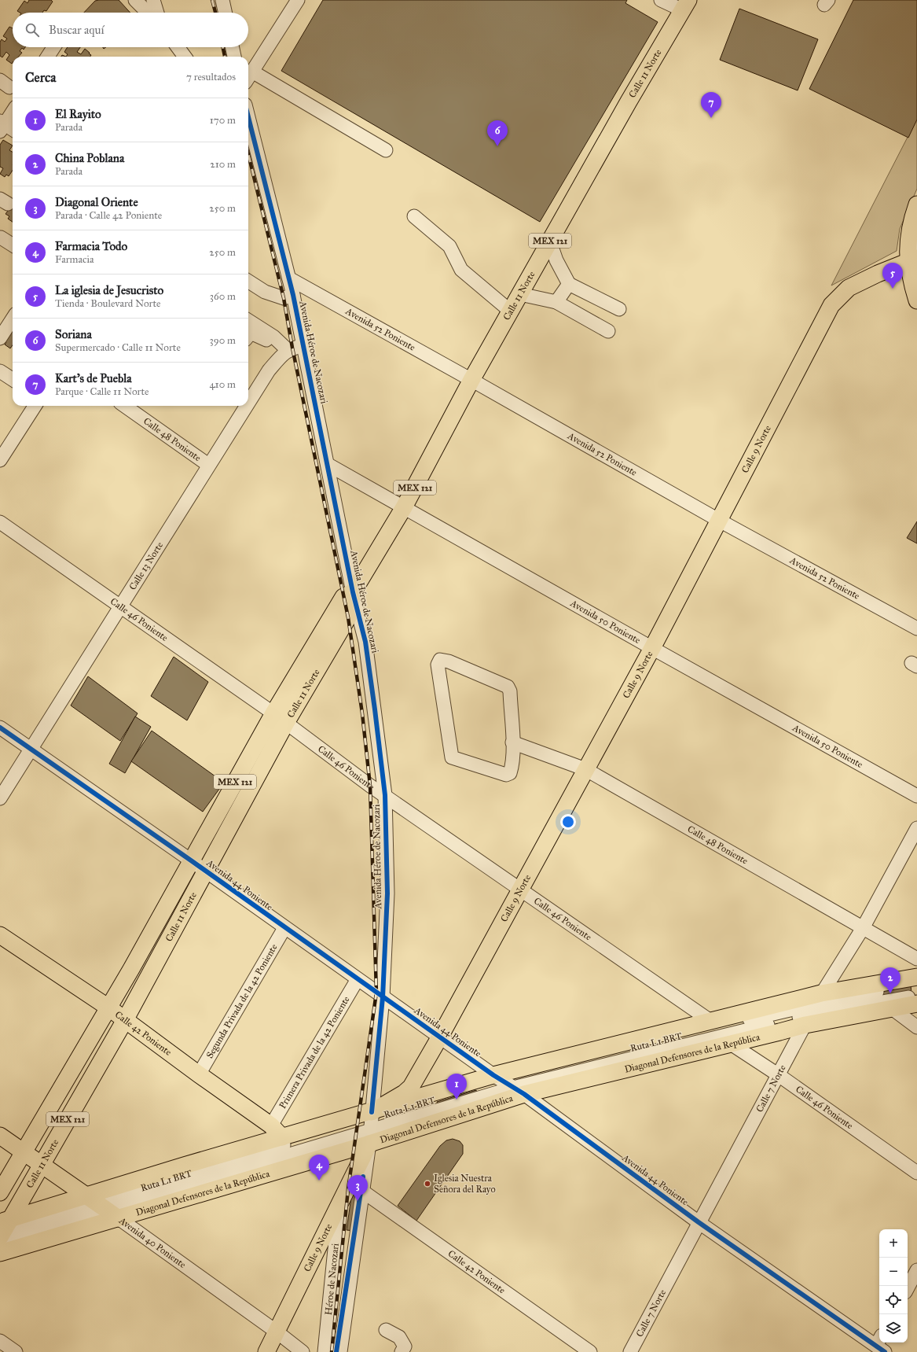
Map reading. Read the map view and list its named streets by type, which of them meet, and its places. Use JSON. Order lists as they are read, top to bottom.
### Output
{
  "streets": {
    "main road": [
      "Calle 11 Norte",
      "MEX 121",
      "Calle 9 Norte",
      "Calle 42 Poniente",
      "Diagonal Defensores de la República",
      "Avenida 40 Poniente"
    ],
    "street": [
      "Avenida 52 Poniente",
      "Avenida Héroe de Nacozari",
      "Calle 48 Poniente",
      "Calle 13 Norte",
      "Calle 46 Poniente",
      "Avenida 50 Poniente",
      "Avenida 44 Poniente",
      "Segunda Privada de la 42 Poniente",
      "Ruta L1 BRT",
      "Primera Privada de la 42 Poniente",
      "Calle 7 Norte",
      "Héroe de Nacozari"
    ]
  },
  "crossings": [
    ["Calle 11 Norte", "Avenida 52 Poniente"],
    ["Calle 11 Norte", "Avenida Héroe de Nacozari"],
    ["Calle 11 Norte", "Calle 46 Poniente"],
    ["Calle 11 Norte", "Avenida 50 Poniente"],
    ["Calle 11 Norte", "Avenida 44 Poniente"],
    ["Calle 11 Norte", "Calle 42 Poniente"],
    ["Calle 11 Norte", "Ruta L1 BRT"],
    ["Calle 11 Norte", "Diagonal Defensores de la República"],
    ["Calle 11 Norte", "Avenida 40 Poniente"],
    ["Avenida 52 Poniente", "Avenida Héroe de Nacozari"],
    ["Avenida 52 Poniente", "Calle 9 Norte"],
    ["Avenida Héroe de Nacozari", "Calle 9 Norte"],
    ["Avenida Héroe de Nacozari", "Calle 13 Norte"],
    ["Avenida Héroe de Nacozari", "Calle 46 Poniente"],
    ["Avenida Héroe de Nacozari", "Avenida 50 Poniente"],
    ["Avenida Héroe de Nacozari", "Avenida 44 Poniente"],
    ["Avenida Héroe de Nacozari", "Calle 42 Poniente"],
    ["Avenida Héroe de Nacozari", "Ruta L1 BRT"],
    ["Avenida Héroe de Nacozari", "Diagonal Defensores de la República"],
    ["Calle 48 Poniente", "Calle 9 Norte"],
    ["Calle 48 Poniente", "Calle 13 Norte"],
    ["Calle 48 Poniente", "Calle 7 Norte"],
    ["Calle 9 Norte", "Calle 46 Poniente"],
    ["Calle 9 Norte", "Avenida 50 Poniente"],
    ["Calle 9 Norte", "Avenida 44 Poniente"],
    ["Calle 9 Norte", "Ruta L1 BRT"],
    ["Calle 9 Norte", "Diagonal Defensores de la República"],
    ["Calle 9 Norte", "Avenida 40 Poniente"],
    ["Calle 9 Norte", "Héroe de Nacozari"],
    ["Calle 13 Norte", "Calle 46 Poniente"],
    ["Calle 13 Norte", "Avenida 44 Poniente"],
    ["Calle 46 Poniente", "Diagonal Defensores de la República"],
    ["Calle 46 Poniente", "Calle 7 Norte"],
    ["Avenida 44 Poniente", "Segunda Privada de la 42 Poniente"],
    ["Avenida 44 Poniente", "Ruta L1 BRT"],
    ["Avenida 44 Poniente", "Primera Privada de la 42 Poniente"],
    ["Avenida 44 Poniente", "Diagonal Defensores de la República"],
    ["Avenida 44 Poniente", "Calle 7 Norte"],
    ["Segunda Privada de la 42 Poniente", "Calle 42 Poniente"],
    ["Calle 42 Poniente", "Primera Privada de la 42 Poniente"],
    ["Calle 42 Poniente", "Diagonal Defensores de la República"],
    ["Ruta L1 BRT", "Diagonal Defensores de la República"],
    ["Ruta L1 BRT", "Calle 7 Norte"],
    ["Ruta L1 BRT", "Avenida 40 Poniente"],
    ["Diagonal Defensores de la República", "Calle 7 Norte"],
    ["Diagonal Defensores de la República", "Avenida 40 Poniente"]
  ],
  "places": ["Iglesia Nuestra Señora del Rayo"],
  "page": {
    "search": "Buscar aquí",
    "heading": ["Cerca", "7 resultados"],
    "pins": [
      "7",
      "6",
      "5",
      "2",
      "1",
      "4",
      "3"
    ],
    "list": [
      {
        "mark": "1",
        "name": "El Rayito",
        "note": "Parada",
        "value": "170 m"
      },
      {
        "mark": "2",
        "name": "China Poblana",
        "note": "Parada",
        "value": "210 m"
      },
      {
        "mark": "3",
        "name": "Diagonal Oriente",
        "note": "Parada · Calle 42 Poniente",
        "value": "250 m"
      },
      {
        "mark": "4",
        "name": "Farmacia Todo",
        "note": "Farmacia",
        "value": "250 m"
      },
      {
        "mark": "5",
        "name": "La iglesia de Jesucristo",
        "note": "Tienda · Boulevard Norte",
        "value": "360 m"
      },
      {
        "mark": "6",
        "name": "Soriana",
        "note": "Supermercado · Calle 11 Norte",
        "value": "390 m"
      },
      {
        "mark": "7",
        "name": "Kart's de Puebla",
        "note": "Parque · Calle 11 Norte",
        "value": "410 m"
      }
    ],
    "map_buttons": ["+", "−"]
  }
}
